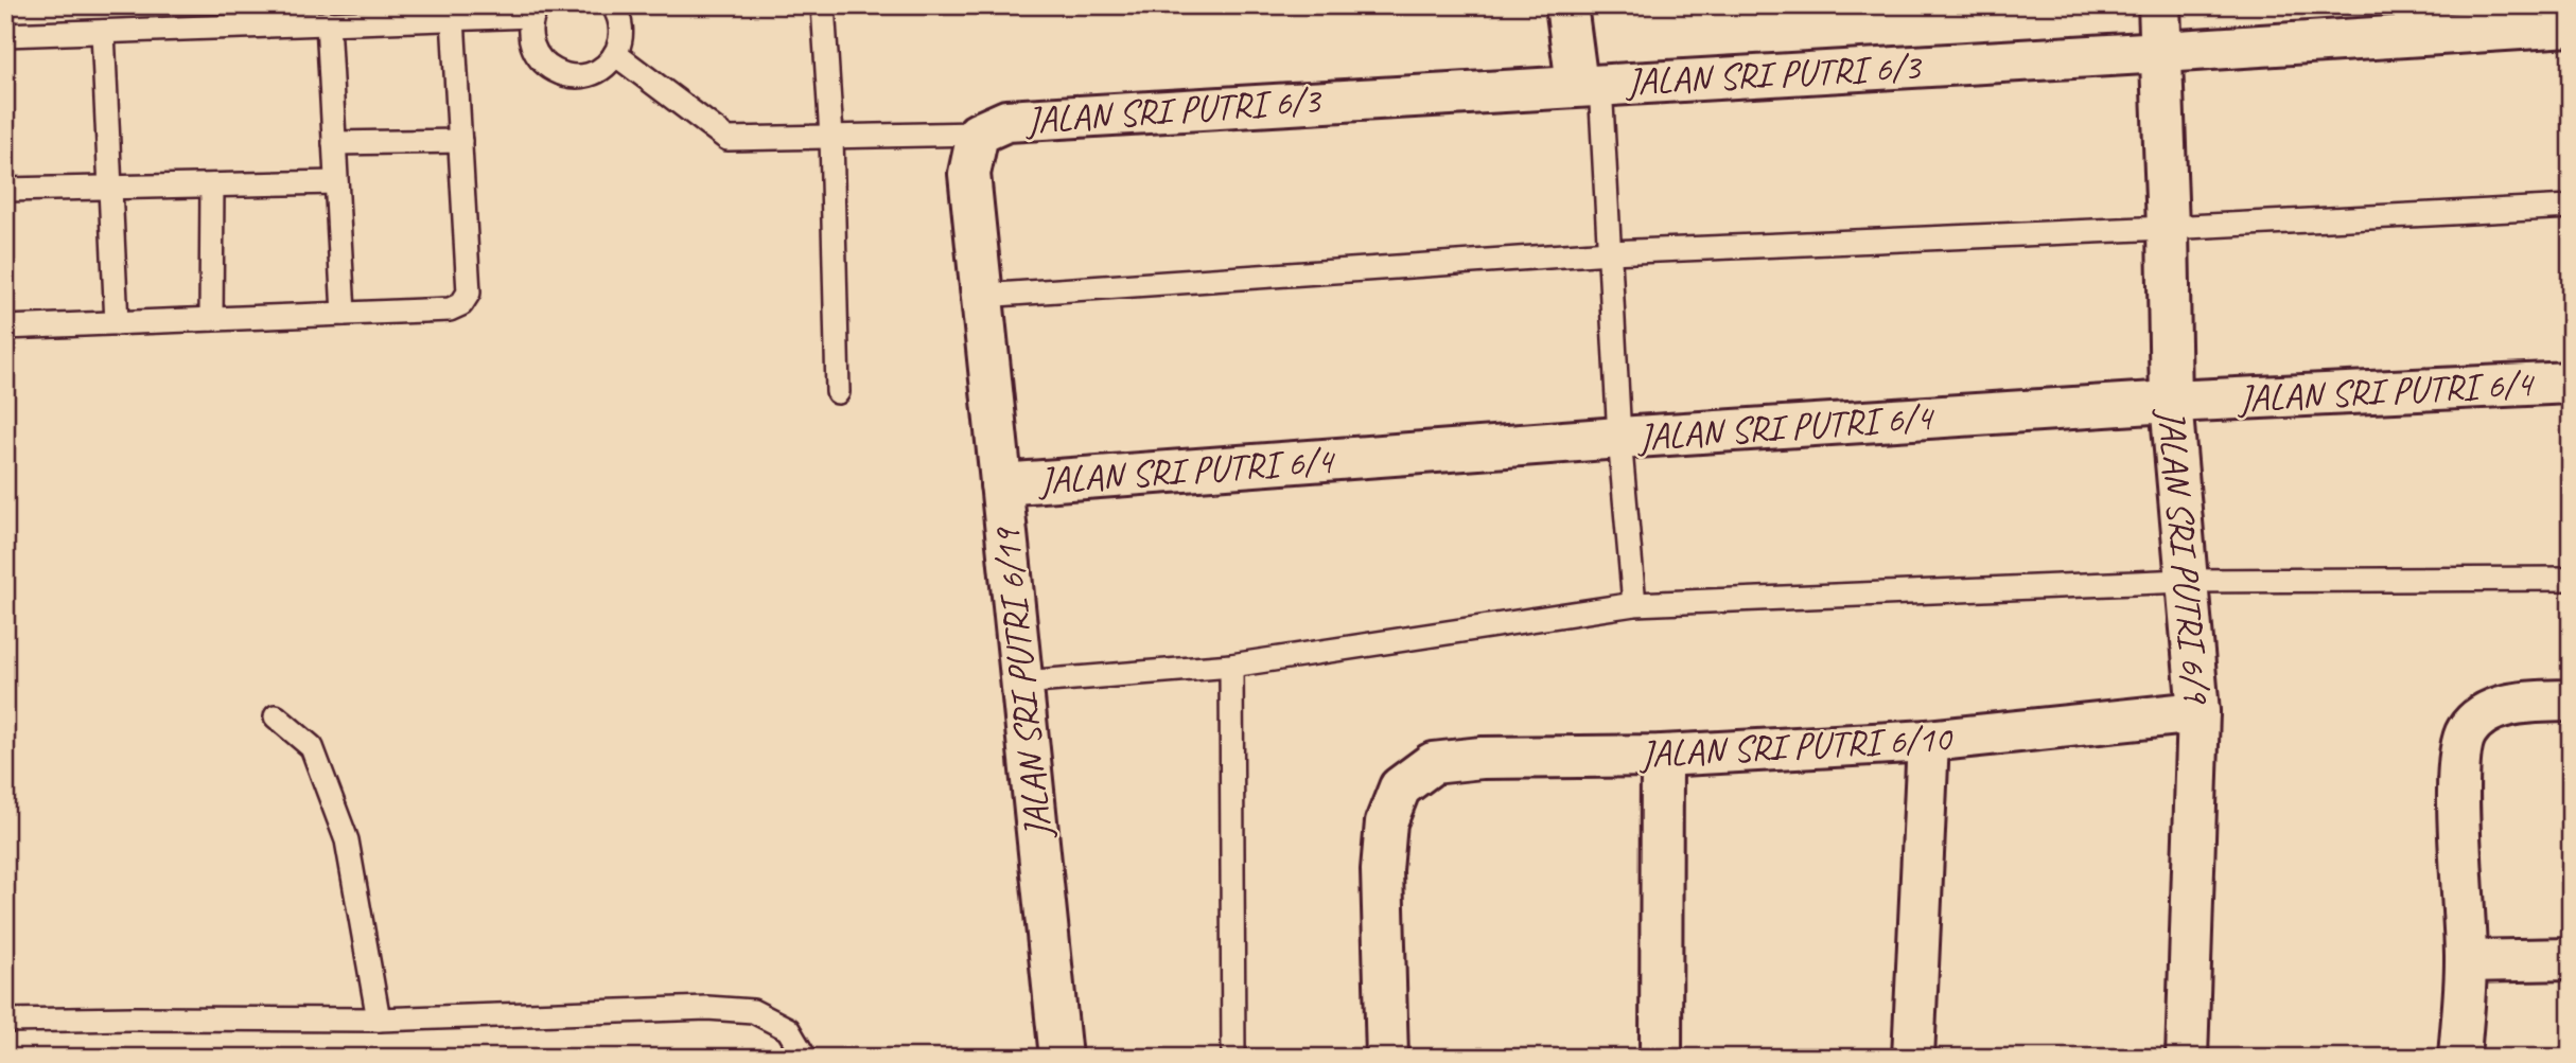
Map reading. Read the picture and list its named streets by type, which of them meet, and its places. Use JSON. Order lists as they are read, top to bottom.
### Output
{
  "streets": {
    "street": [
      "JALAN SRI PUTRI 6/3",
      "JALAN SRI PUTRI 6/4",
      "JALAN SRI PUTRI 6/9",
      "JALAN SRI PUTRI 6/19",
      "JALAN SRI PUTRI 6/10"
    ]
  },
  "crossings": [
    ["JALAN SRI PUTRI 6/3", "JALAN SRI PUTRI 6/9"],
    ["JALAN SRI PUTRI 6/3", "JALAN SRI PUTRI 6/19"],
    ["JALAN SRI PUTRI 6/4", "JALAN SRI PUTRI 6/9"],
    ["JALAN SRI PUTRI 6/4", "JALAN SRI PUTRI 6/19"],
    ["JALAN SRI PUTRI 6/9", "JALAN SRI PUTRI 6/10"]
  ]
}
